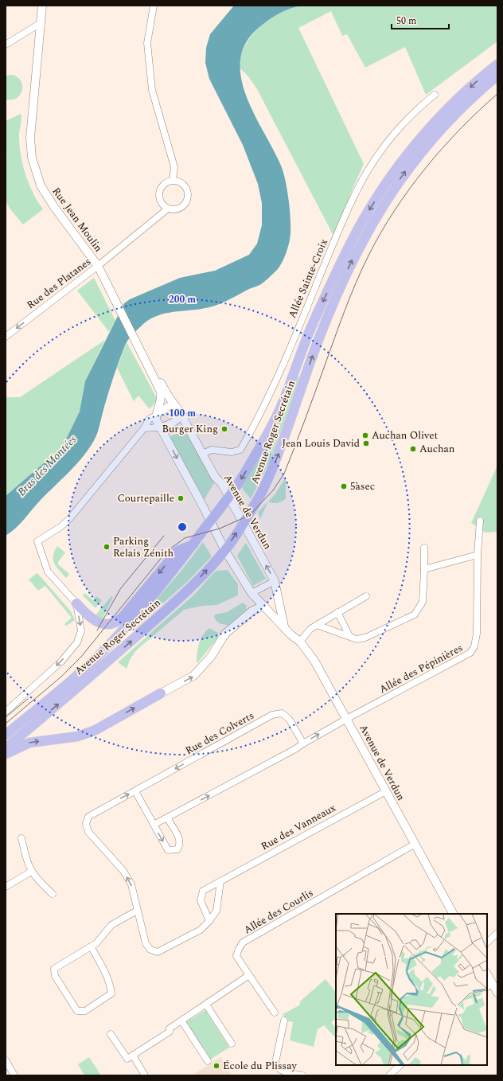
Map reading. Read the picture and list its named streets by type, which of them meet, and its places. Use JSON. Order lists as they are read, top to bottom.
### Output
{
  "streets": {
    "main road": ["Avenue Roger Secrétain"],
    "street": [
      "Rue Jean Moulin",
      "Allée Sainte-Croix",
      "Rue des Platanes",
      "Avenue de Verdun",
      "Allée des Pépinières",
      "Rue des Colverts",
      "Rue des Vanneaux",
      "Allée des Courlis"
    ]
  },
  "crossings": [
    ["Rue Jean Moulin", "Rue des Platanes"],
    ["Rue Jean Moulin", "Avenue de Verdun"],
    ["Allée Sainte-Croix", "Avenue de Verdun"],
    ["Avenue Roger Secrétain", "Avenue de Verdun"],
    ["Avenue de Verdun", "Allée des Pépinières"],
    ["Avenue de Verdun", "Rue des Vanneaux"],
    ["Avenue de Verdun", "Allée des Courlis"],
    ["Rue des Colverts", "Rue des Vanneaux"]
  ],
  "one_way": ["Rue des Platanes"],
  "water": ["Bras des Montées"],
  "places": [
    "Burger King",
    "Auchan Olivet",
    "Jean Louis David",
    "Auchan",
    "5àsec",
    "Courtepaille",
    "Parking Relais Zénith",
    "École du Plissay"
  ],
  "scale_bar": "50 m",
  "rings": ["200 m", "100 m"]
}
